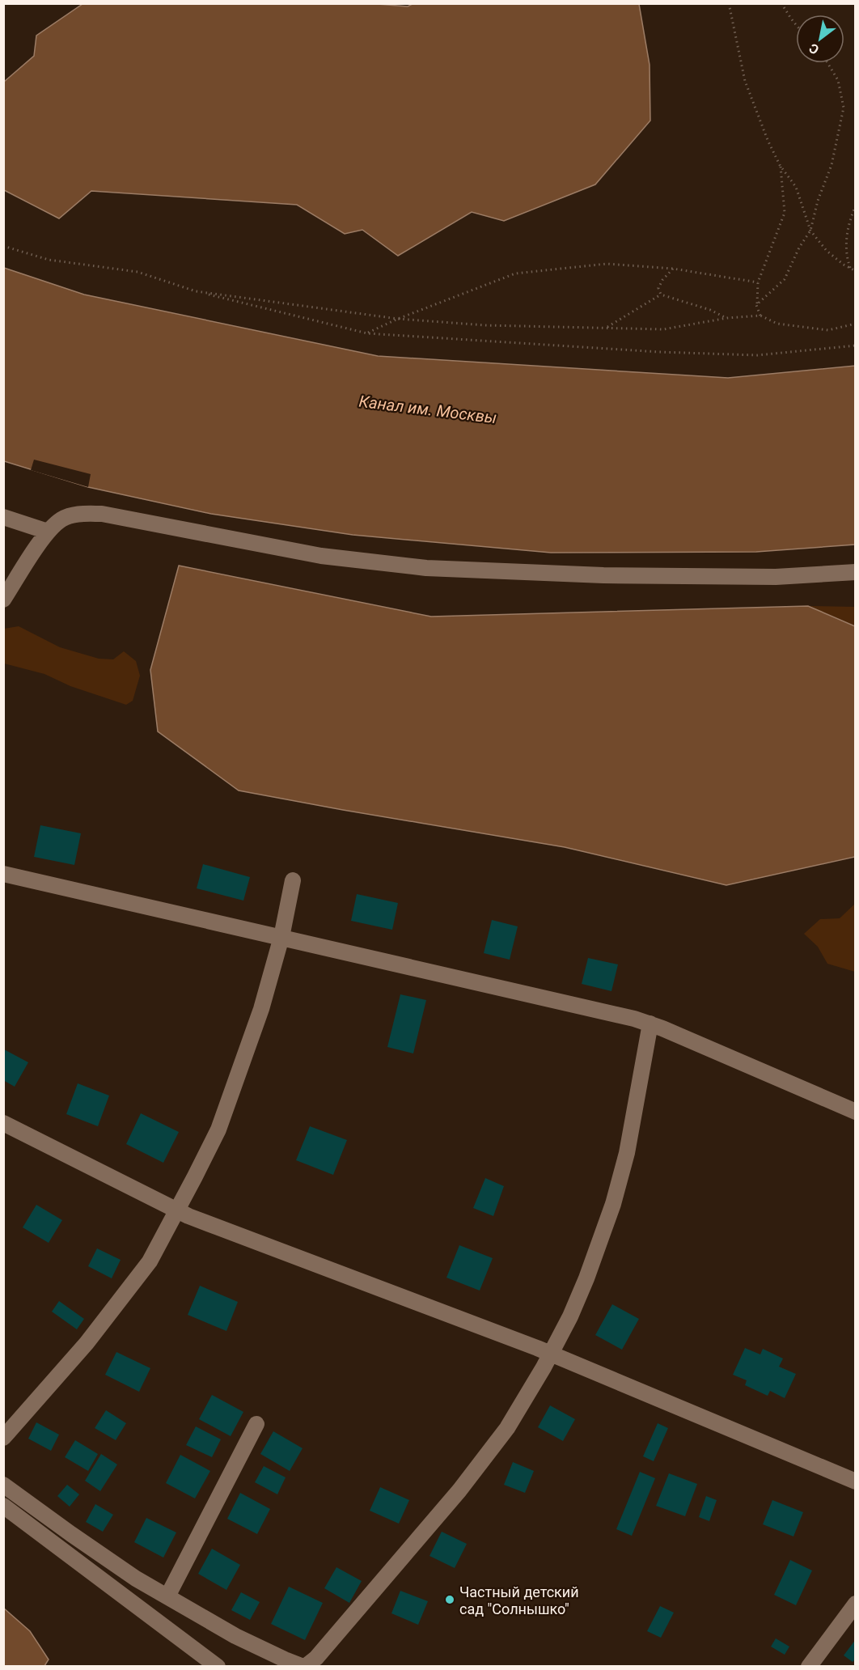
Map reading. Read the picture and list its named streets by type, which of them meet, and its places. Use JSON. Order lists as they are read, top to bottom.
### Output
{
  "water": ["Канал им. Москвы"],
  "places": ["Частный детский сад \"Солнышко\""],
  "north": "bottom left"
}
